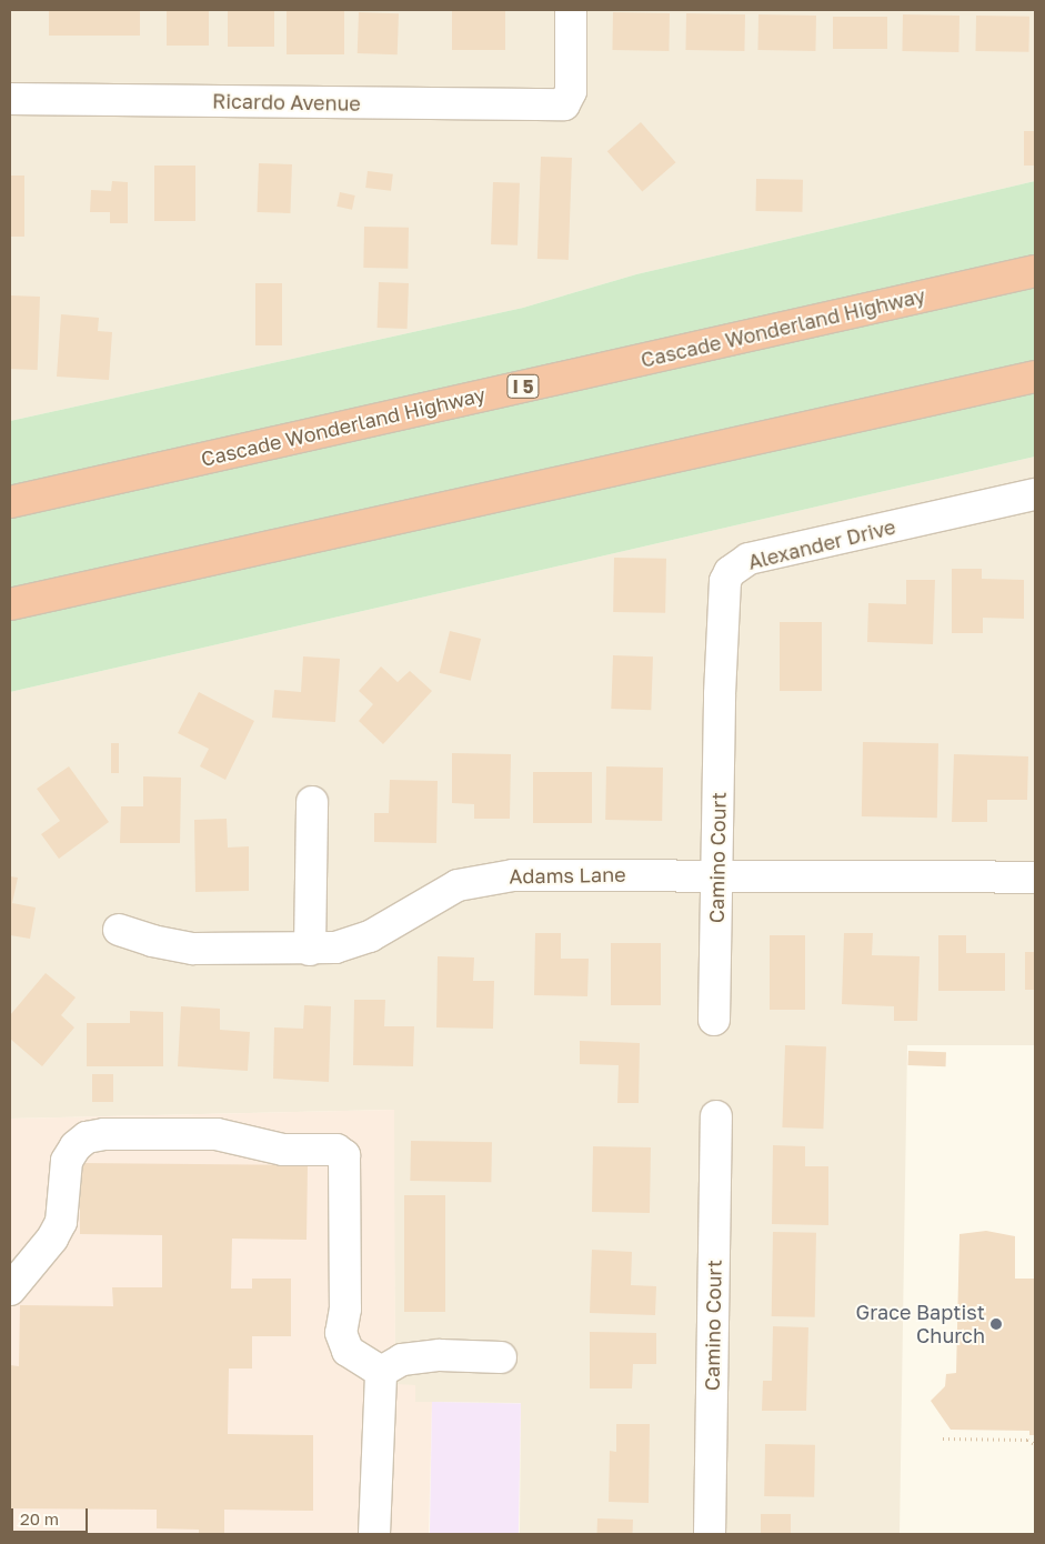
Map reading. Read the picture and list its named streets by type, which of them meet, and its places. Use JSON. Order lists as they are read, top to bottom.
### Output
{
  "streets": {
    "highway": ["Cascade Wonderland Highway", "I 5"],
    "street": [
      "Ricardo Avenue",
      "Alexander Drive",
      "Camino Court",
      "Adams Lane"
    ]
  },
  "crossings": [
    ["Alexander Drive", "Camino Court"],
    ["Camino Court", "Adams Lane"]
  ],
  "places": ["Grace Baptist Church"],
  "scale_bar": "20 m"
}
